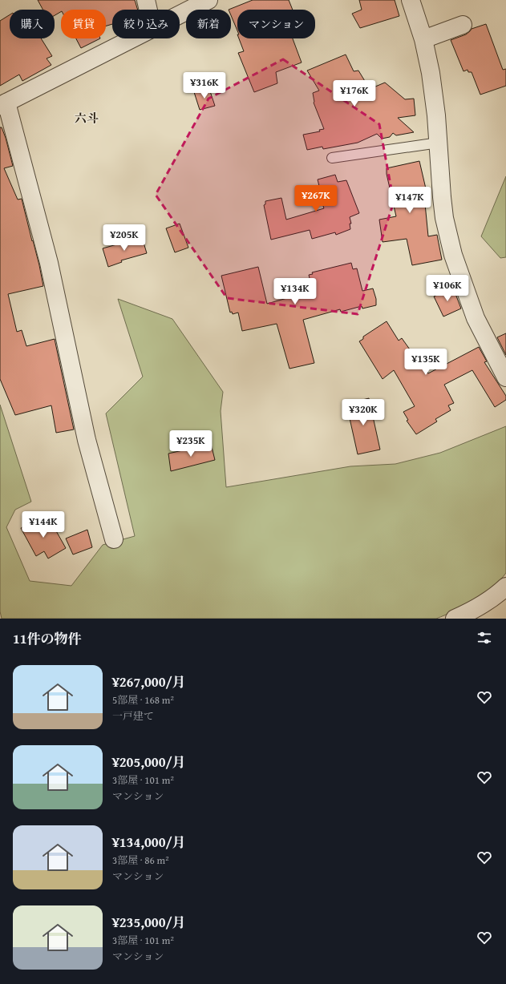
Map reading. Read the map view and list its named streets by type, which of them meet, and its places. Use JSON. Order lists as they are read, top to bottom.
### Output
{
  "districts": ["六斗"],
  "page": {
    "chip": [
      "購入",
      "賃貸",
      "絞り込み",
      "新着",
      "マンション"
    ],
    "price": [
      "¥316K",
      "¥176K",
      "¥267K",
      "¥147K",
      "¥205K",
      "¥106K",
      "¥134K",
      "¥135K",
      "¥320K",
      "¥235K",
      "¥144K"
    ],
    "heading": "11件の物件",
    "list": [
      {
        "name": "¥267,000/月",
        "note": "5部屋 · 168 m² · 一戸建て"
      },
      {
        "name": "¥205,000/月",
        "note": "3部屋 · 101 m² · マンション"
      },
      {
        "name": "¥134,000/月",
        "note": "3部屋 · 86 m² · マンション"
      },
      {
        "name": "¥235,000/月",
        "note": "3部屋 · 101 m² · マンション"
      }
    ]
  }
}
